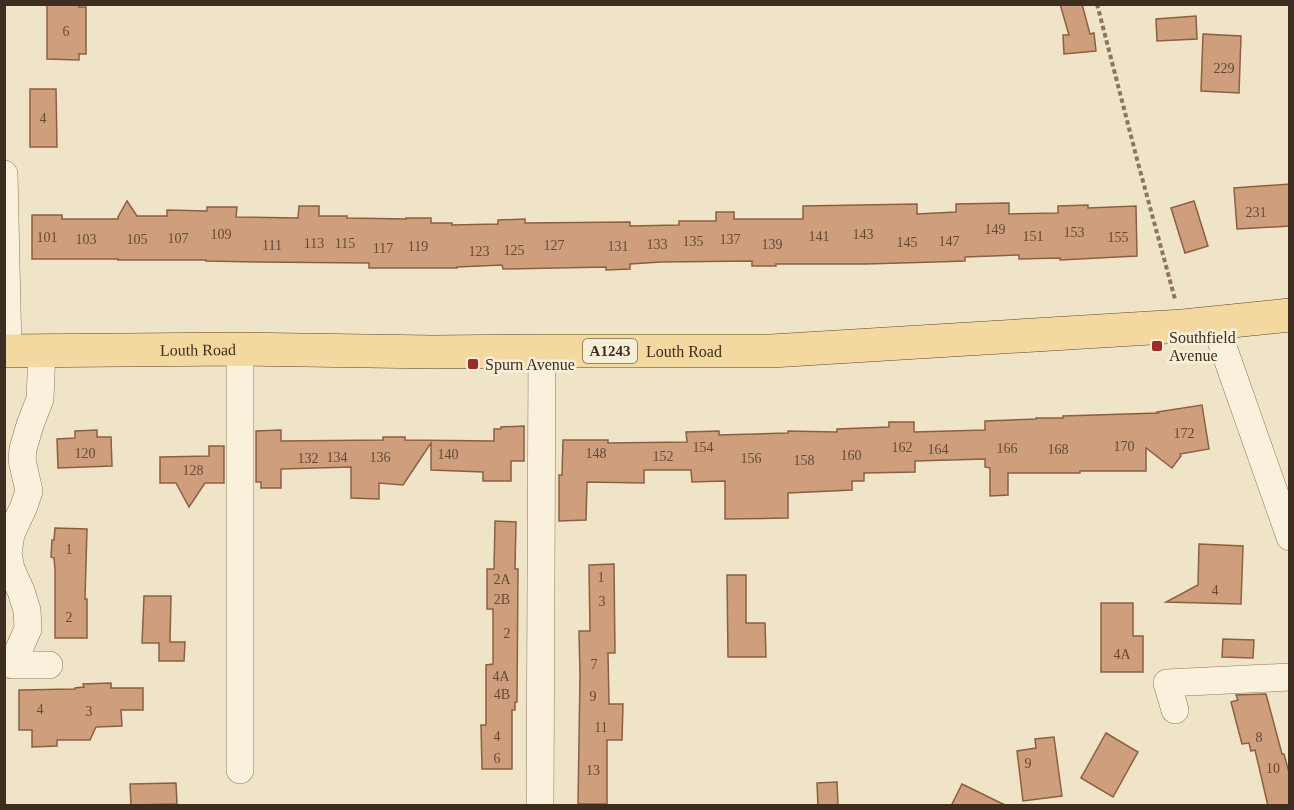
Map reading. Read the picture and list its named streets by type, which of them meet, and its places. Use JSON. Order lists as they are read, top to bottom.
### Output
{
  "streets": {
    "main road": ["Louth Road", "A1243"]
  },
  "places": {
    "transit": ["Southfield Avenue", "Spurn Avenue"]
  },
  "house_numbers": [
    "6",
    "229",
    "4",
    "231",
    "149",
    "153",
    "109",
    "143",
    "141",
    "151",
    "101",
    "155",
    "107",
    "103",
    "105",
    "137",
    "135",
    "147",
    "145",
    "113",
    "115",
    "133",
    "139",
    "111",
    "127",
    "119",
    "131",
    "117",
    "125",
    "123",
    "172",
    "170",
    "154",
    "162",
    "166",
    "164",
    "168",
    "120",
    "148",
    "140",
    "160",
    "152",
    "134",
    "136",
    "132",
    "156",
    "158",
    "128",
    "1",
    "1",
    "2A",
    "4",
    "2B",
    "3",
    "2",
    "2",
    "4A",
    "7",
    "4A",
    "4B",
    "9",
    "4",
    "3",
    "11",
    "4",
    "8",
    "6",
    "9",
    "10",
    "13"
  ]
}
